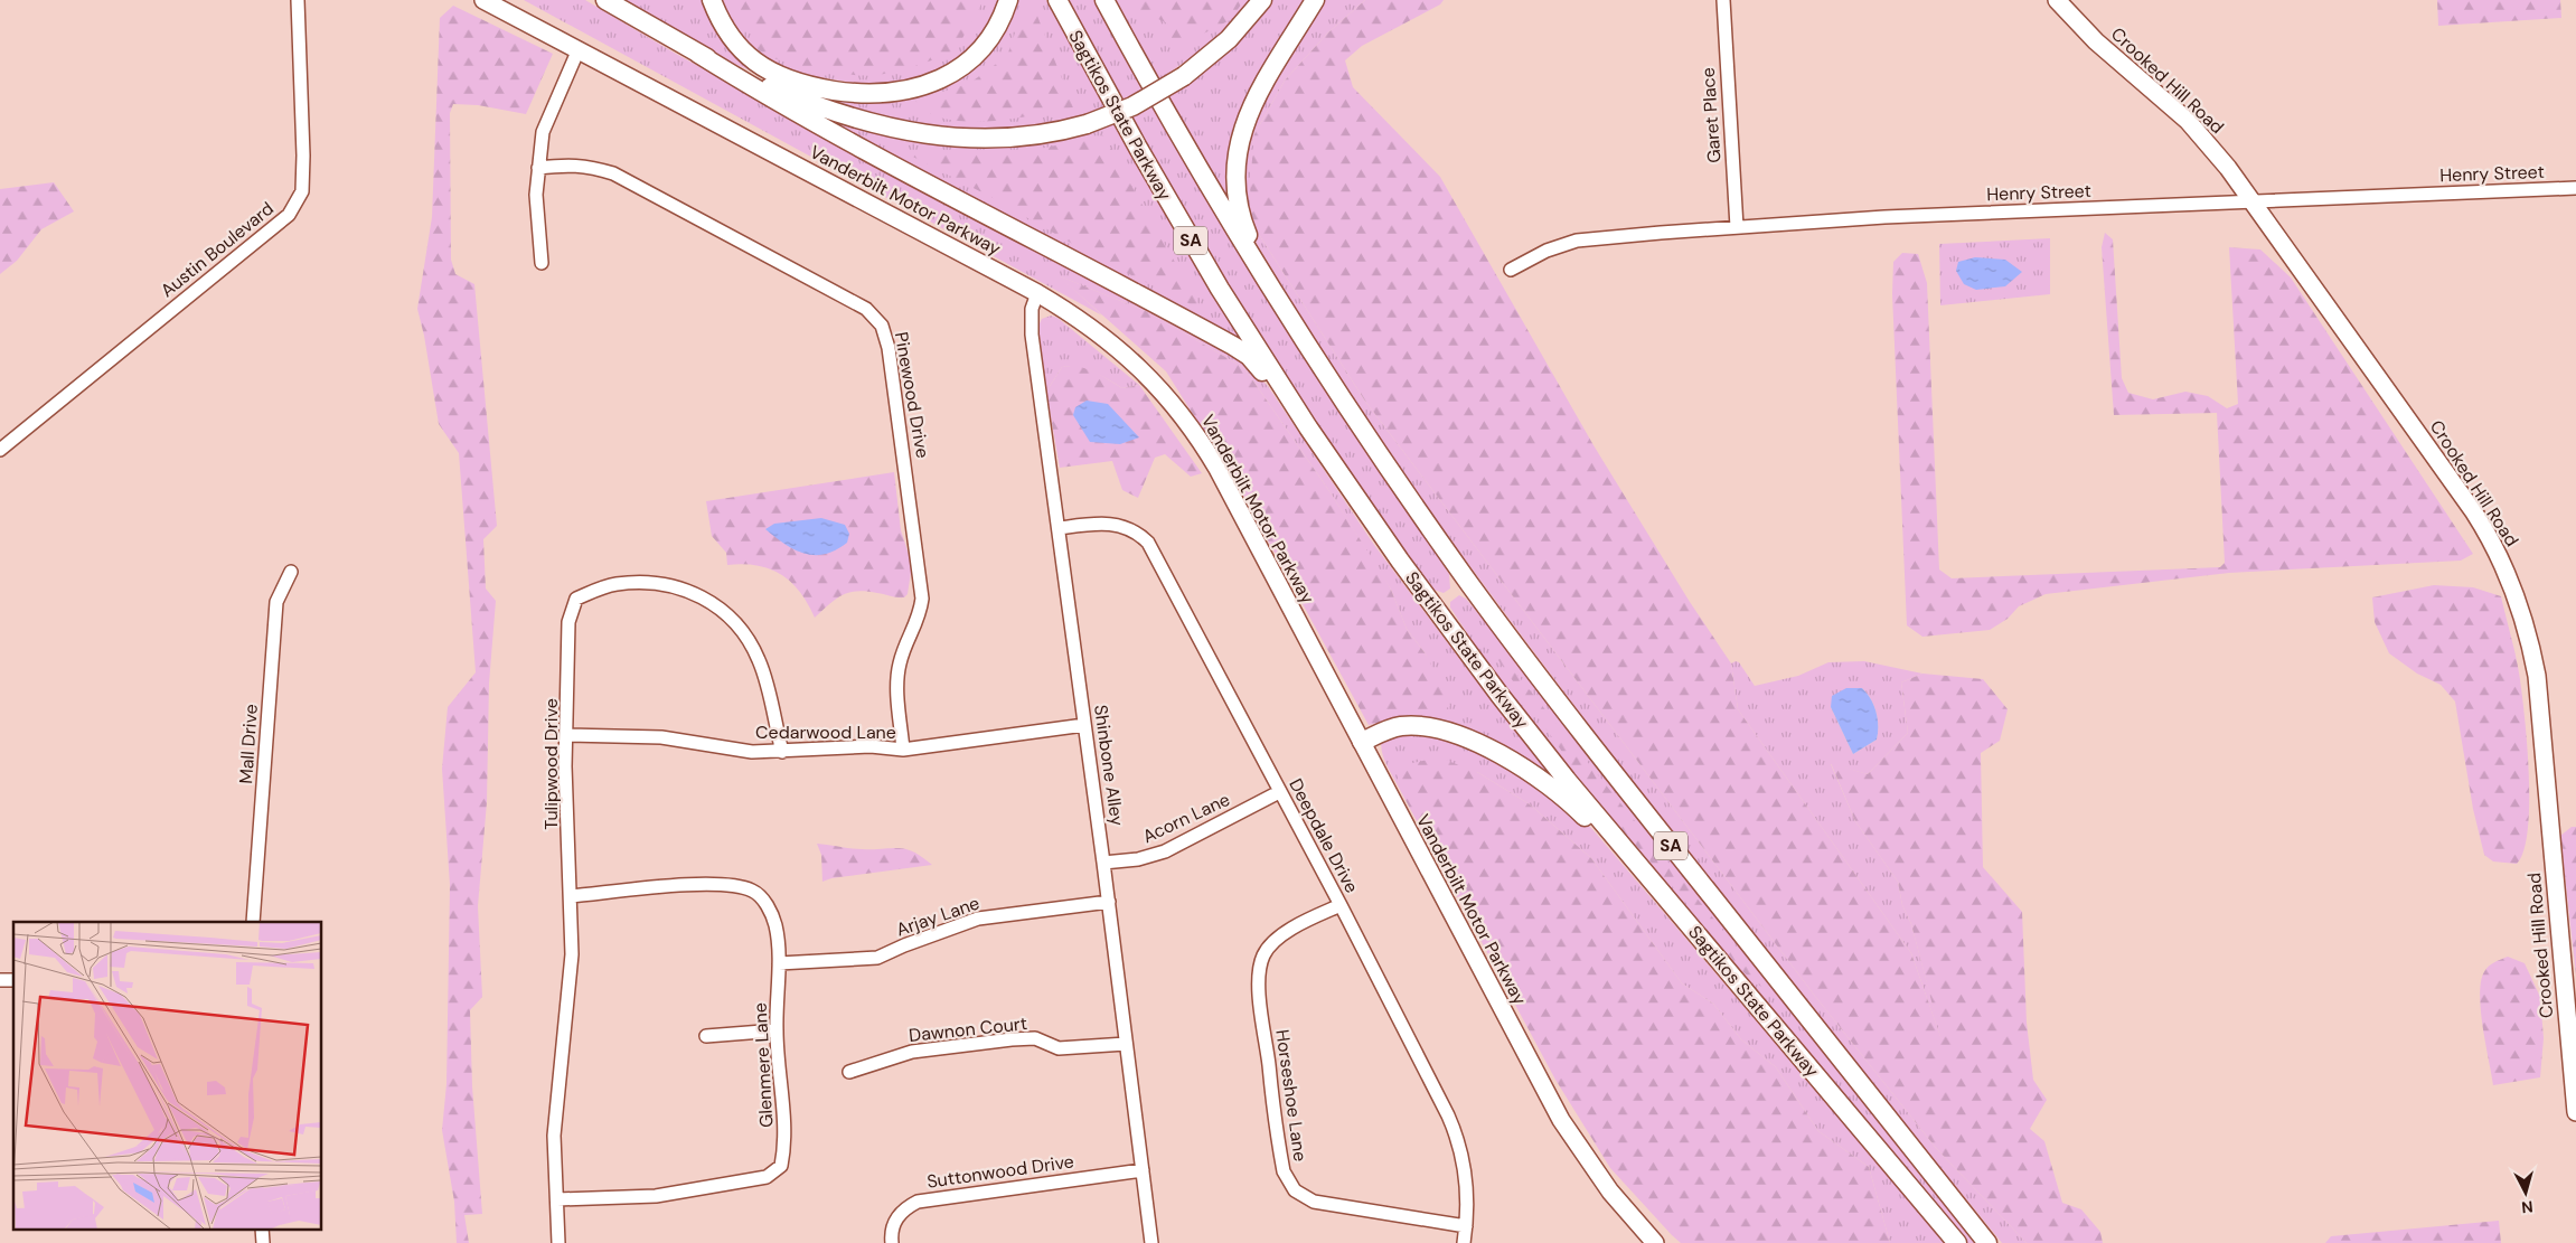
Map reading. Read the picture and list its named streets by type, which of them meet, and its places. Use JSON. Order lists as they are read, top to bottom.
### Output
{
  "streets": {
    "highway": ["Sagtikos State Parkway", "SA"],
    "main road": ["Crooked Hill Road", "Vanderbilt Motor Parkway"],
    "street": [
      "Garet Place",
      "Henry Street",
      "Austin Boulevard",
      "Pinewood Drive",
      "Cedarwood Lane",
      "Mall Drive",
      "Tulipwood Drive",
      "Shinbone Alley",
      "Acorn Lane",
      "Deepdale Drive",
      "Arjay Lane",
      "Dawnon Court",
      "Glenmere Lane",
      "Horseshoe Lane",
      "Suttonwood Drive"
    ]
  },
  "crossings": [
    ["Crooked Hill Road", "Henry Street"],
    ["Garet Place", "Henry Street"],
    ["Vanderbilt Motor Parkway", "Shinbone Alley"],
    ["Pinewood Drive", "Cedarwood Lane"],
    ["Cedarwood Lane", "Tulipwood Drive"],
    ["Cedarwood Lane", "Shinbone Alley"],
    ["Tulipwood Drive", "Glenmere Lane"],
    ["Shinbone Alley", "Acorn Lane"],
    ["Shinbone Alley", "Deepdale Drive"],
    ["Shinbone Alley", "Arjay Lane"],
    ["Shinbone Alley", "Dawnon Court"],
    ["Shinbone Alley", "Suttonwood Drive"],
    ["Acorn Lane", "Deepdale Drive"],
    ["Deepdale Drive", "Horseshoe Lane"],
    ["Arjay Lane", "Glenmere Lane"]
  ],
  "north": "bottom"
}
